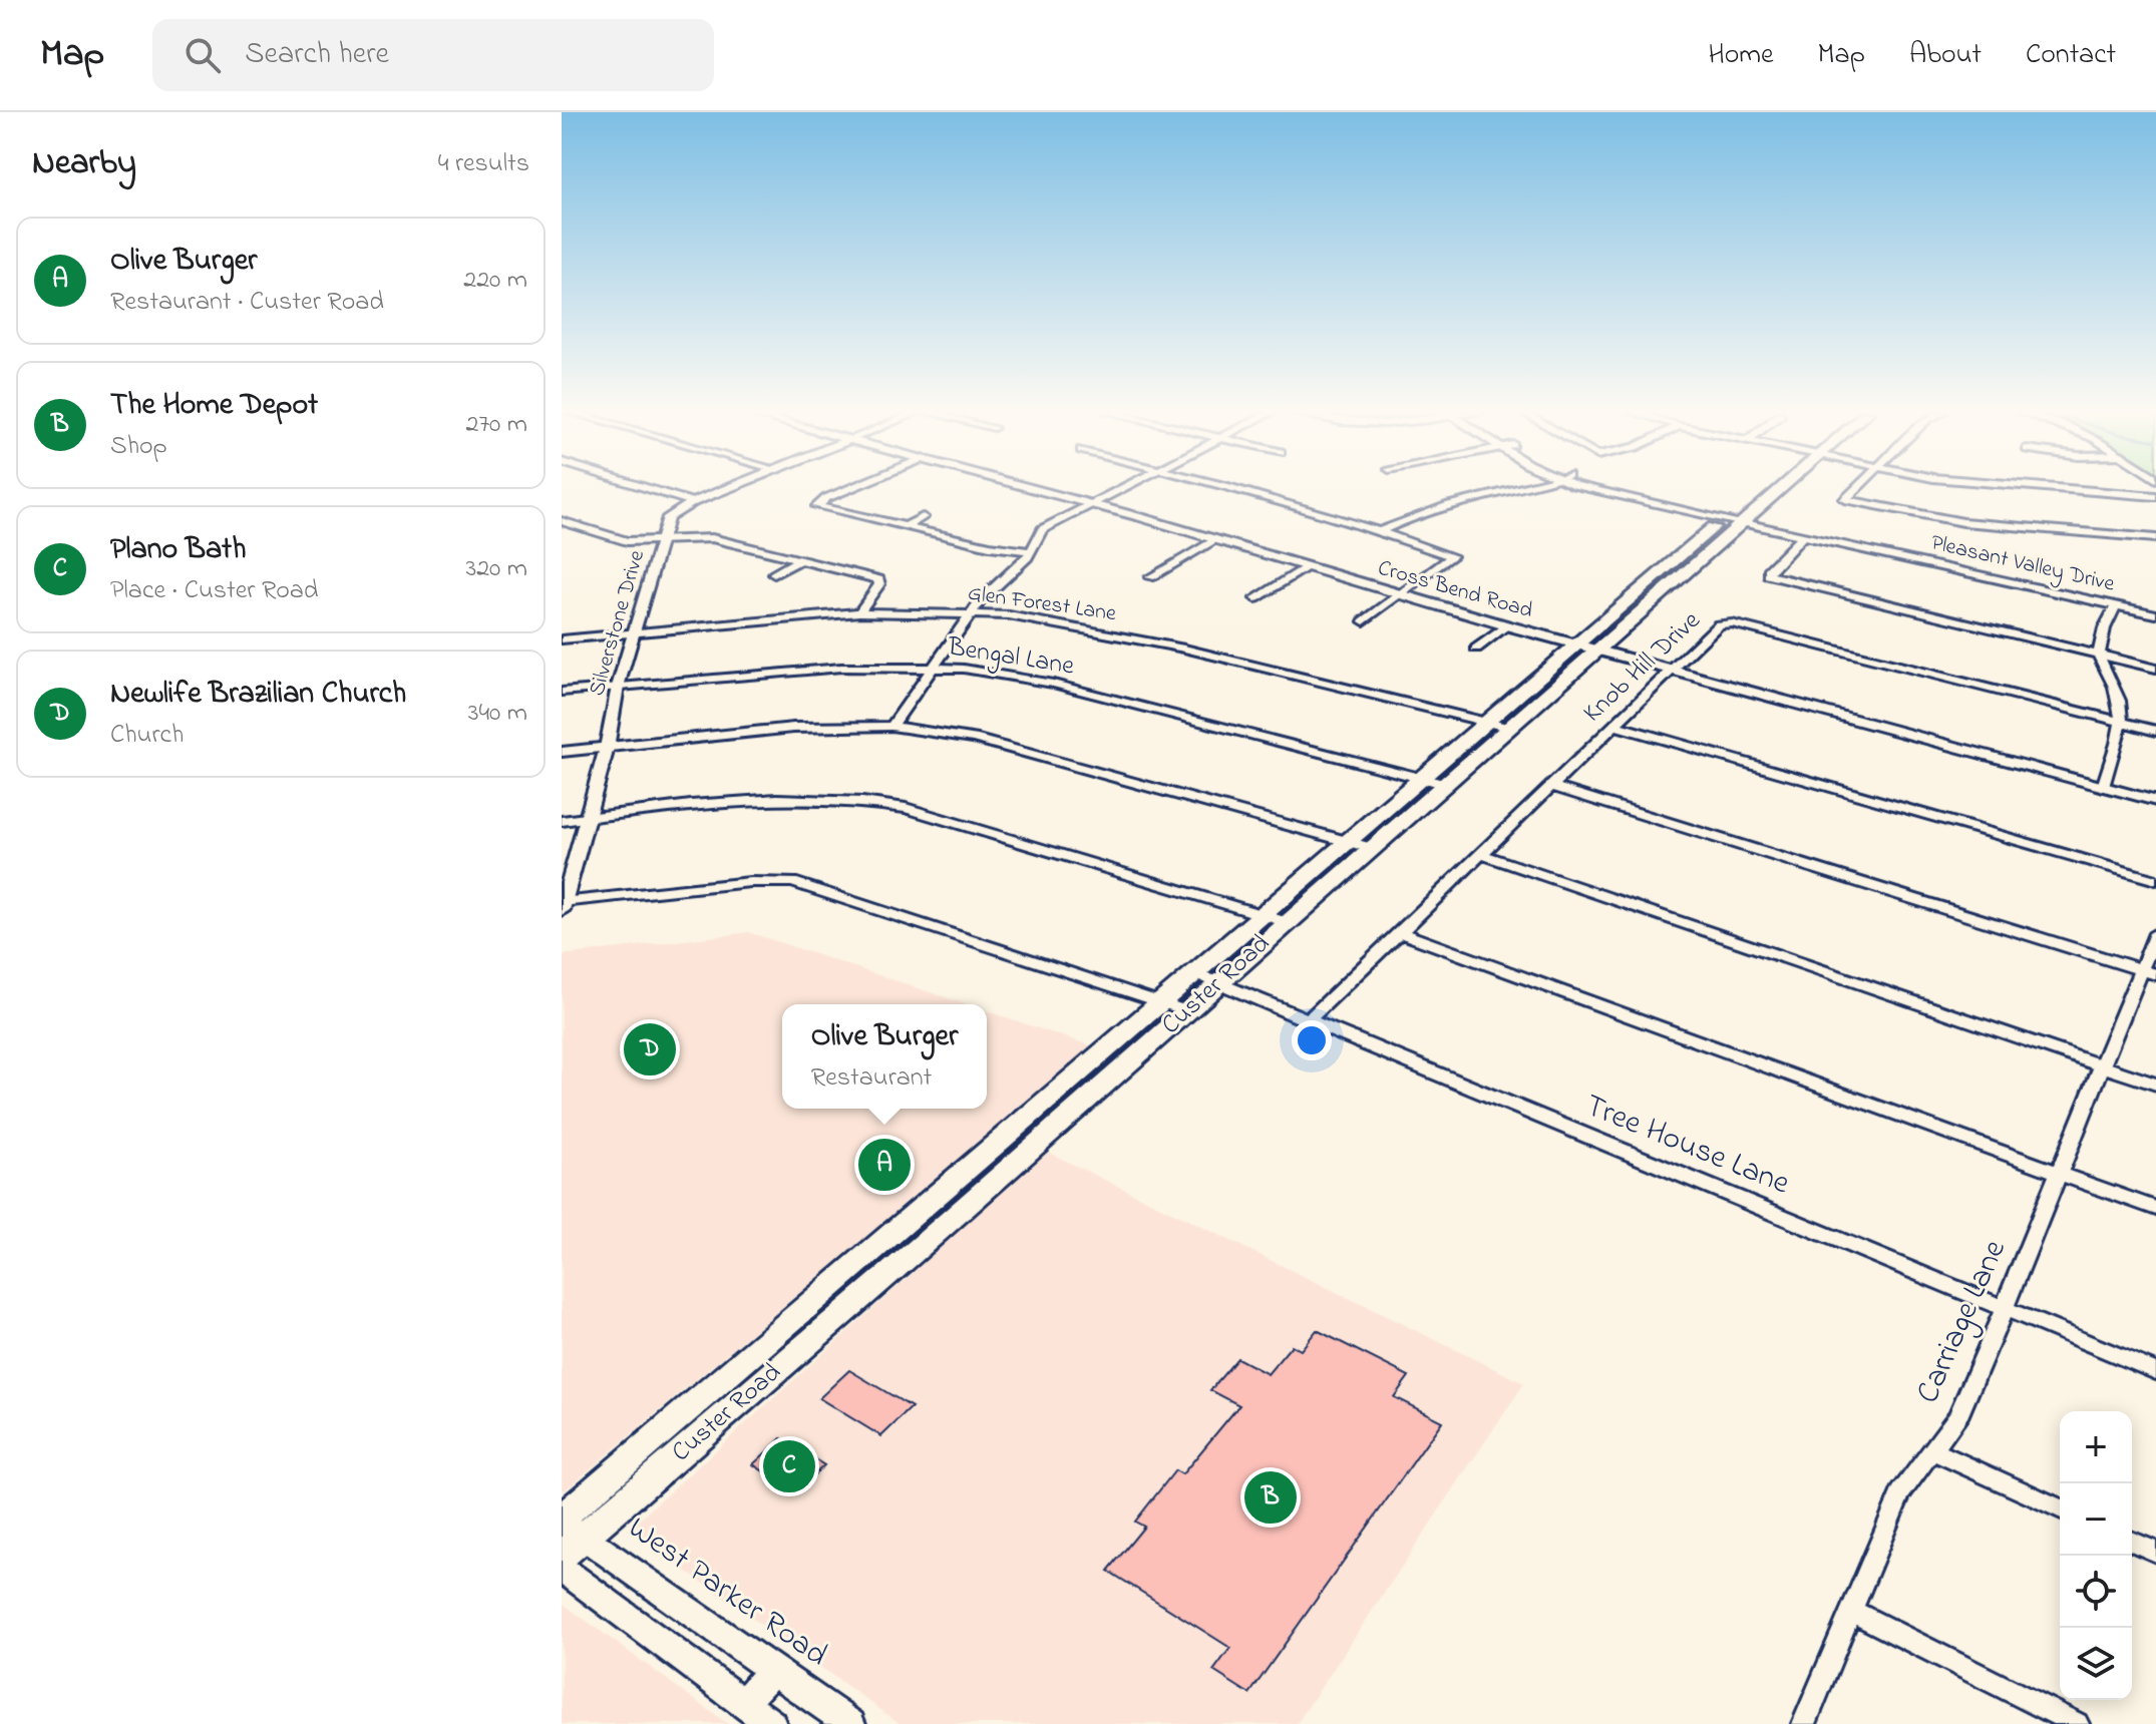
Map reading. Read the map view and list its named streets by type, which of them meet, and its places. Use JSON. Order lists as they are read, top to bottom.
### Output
{
  "streets": {
    "main road": ["Custer Road", "West Parker Road"],
    "street": [
      "Pleasant Valley Drive",
      "Cross Bend Road",
      "Glen Forest Lane",
      "Silverstone Drive",
      "Bengal Lane",
      "Knob Hill Drive",
      "Tree House Lane",
      "Carriage Lane"
    ]
  },
  "crossings": [
    ["Pleasant Valley Drive", "Custer Road"],
    ["Cross Bend Road", "Knob Hill Drive"],
    ["Cross Bend Road", "Custer Road"],
    ["Glen Forest Lane", "Silverstone Drive"],
    ["Glen Forest Lane", "Custer Road"],
    ["Silverstone Drive", "Bengal Lane"],
    ["Bengal Lane", "Custer Road"],
    ["Knob Hill Drive", "Tree House Lane"],
    ["Custer Road", "Tree House Lane"],
    ["Custer Road", "West Parker Road"],
    ["Tree House Lane", "Carriage Lane"]
  ],
  "page": {
    "header": "Map",
    "search": "Search here",
    "nav": [
      "Home",
      "Map",
      "About",
      "Contact"
    ],
    "heading": ["Nearby", "4 results"],
    "list": [
      {
        "mark": "A",
        "name": "Olive Burger",
        "note": "Restaurant · Custer Road",
        "value": "220 m"
      },
      {
        "mark": "B",
        "name": "The Home Depot",
        "note": "Shop",
        "value": "270 m"
      },
      {
        "mark": "C",
        "name": "Plano Bath",
        "note": "Place · Custer Road",
        "value": "320 m"
      },
      {
        "mark": "D",
        "name": "Newlife Brazilian Church",
        "note": "Church",
        "value": "340 m"
      }
    ],
    "popup": ["Olive Burger", "Restaurant"],
    "pins": [
      "D",
      "A",
      "C",
      "B"
    ],
    "map_buttons": ["+", "−"]
  }
}
